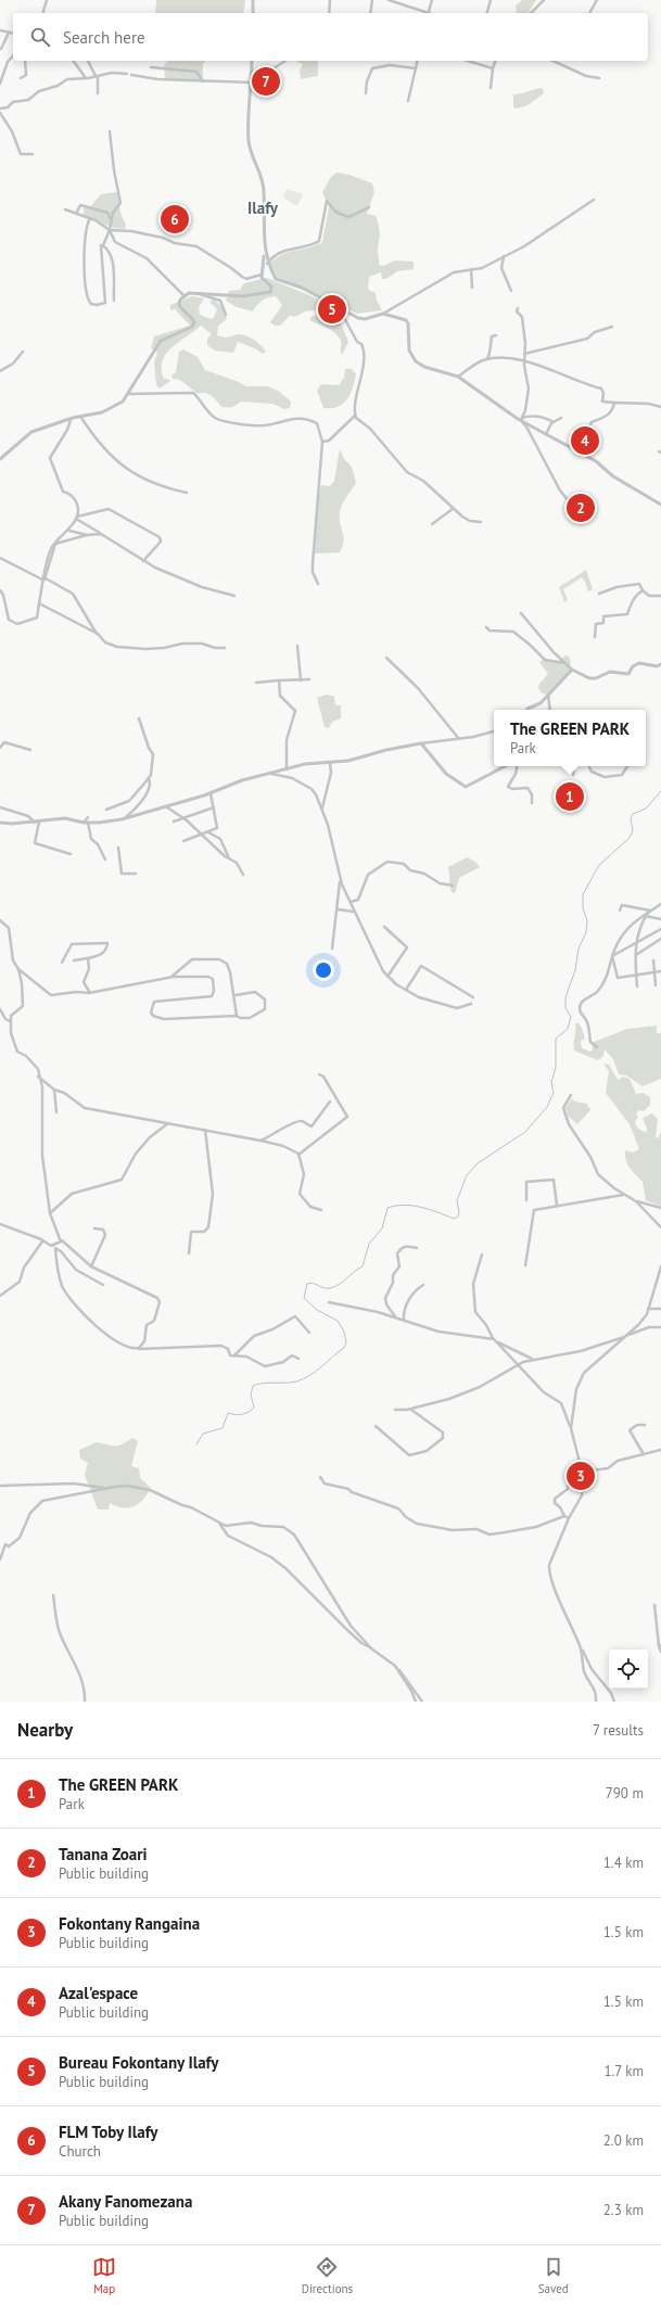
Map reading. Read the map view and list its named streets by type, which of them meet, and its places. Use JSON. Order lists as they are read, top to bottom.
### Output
{
  "districts": ["Ilafy"],
  "page": {
    "search": "Search here",
    "pins": [
      "7",
      "6",
      "5",
      "4",
      "2",
      "1",
      "3"
    ],
    "popup": ["The GREEN PARK", "Park"],
    "heading": ["Nearby", "7 results"],
    "list": [
      {
        "mark": "1",
        "name": "The GREEN PARK",
        "note": "Park",
        "value": "790 m"
      },
      {
        "mark": "2",
        "name": "Tanana Zoari",
        "note": "Public building",
        "value": "1.4 km"
      },
      {
        "mark": "3",
        "name": "Fokontany Rangaina",
        "note": "Public building",
        "value": "1.5 km"
      },
      {
        "mark": "4",
        "name": "Azal'espace",
        "note": "Public building",
        "value": "1.5 km"
      },
      {
        "mark": "5",
        "name": "Bureau Fokontany Ilafy",
        "note": "Public building",
        "value": "1.7 km"
      },
      {
        "mark": "6",
        "name": "FLM Toby Ilafy",
        "note": "Church",
        "value": "2.0 km"
      },
      {
        "mark": "7",
        "name": "Akany Fanomezana",
        "note": "Public building",
        "value": "2.3 km"
      }
    ],
    "nav": ["Map", "Directions", "Saved"]
  }
}
